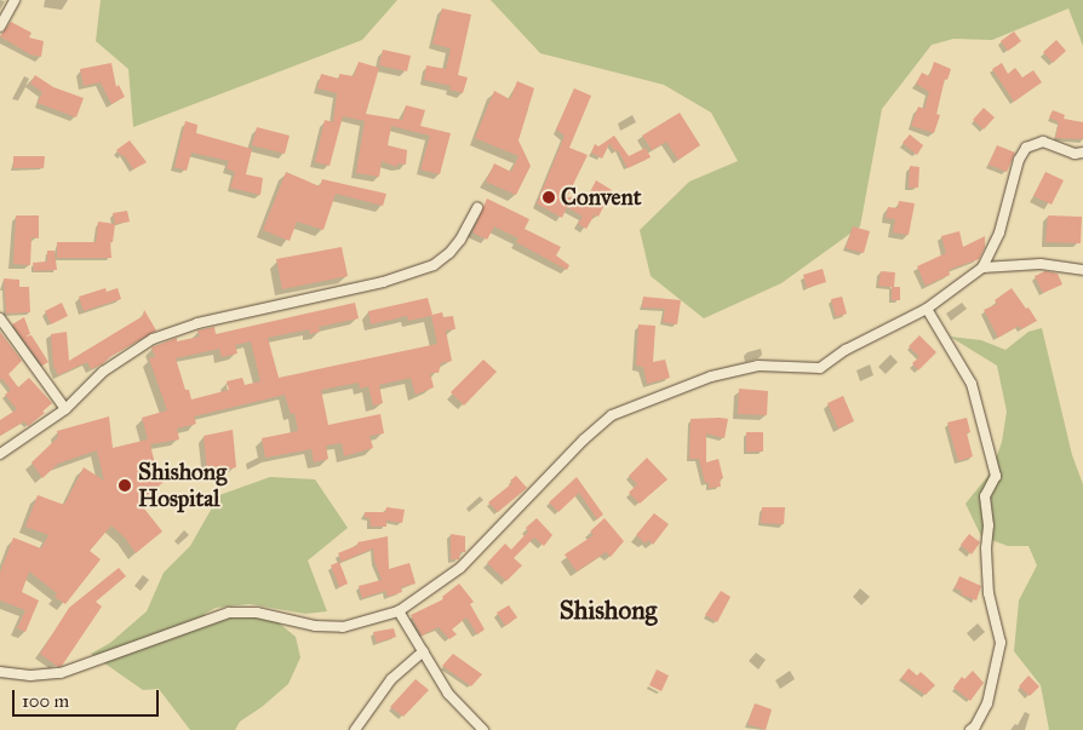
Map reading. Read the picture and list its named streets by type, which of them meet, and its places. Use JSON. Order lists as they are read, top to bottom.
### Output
{
  "districts": ["Shishong"],
  "places": ["Convent", "Shishong Hospital"],
  "scale_bar": "100 m"
}
